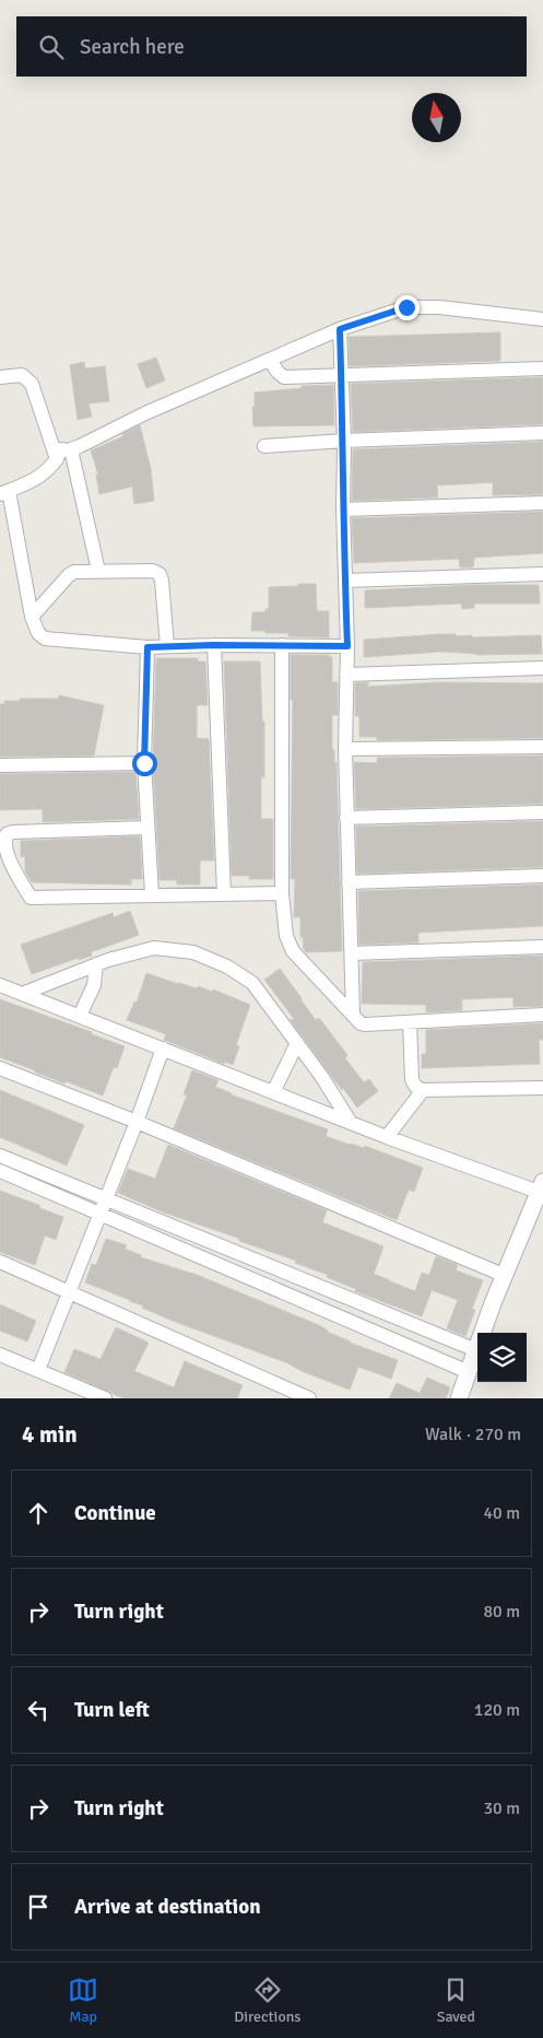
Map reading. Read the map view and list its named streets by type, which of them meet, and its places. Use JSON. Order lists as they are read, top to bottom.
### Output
{
  "north": "top",
  "page": {
    "search": "Search here",
    "heading": ["4 min", "Walk · 270 m"],
    "list": [
      ["Continue", "40 m"],
      ["Turn right", "80 m"],
      ["Turn left", "120 m"],
      ["Turn right", "30 m"],
      "Arrive at destination"
    ],
    "nav": ["Map", "Directions", "Saved"]
  }
}
